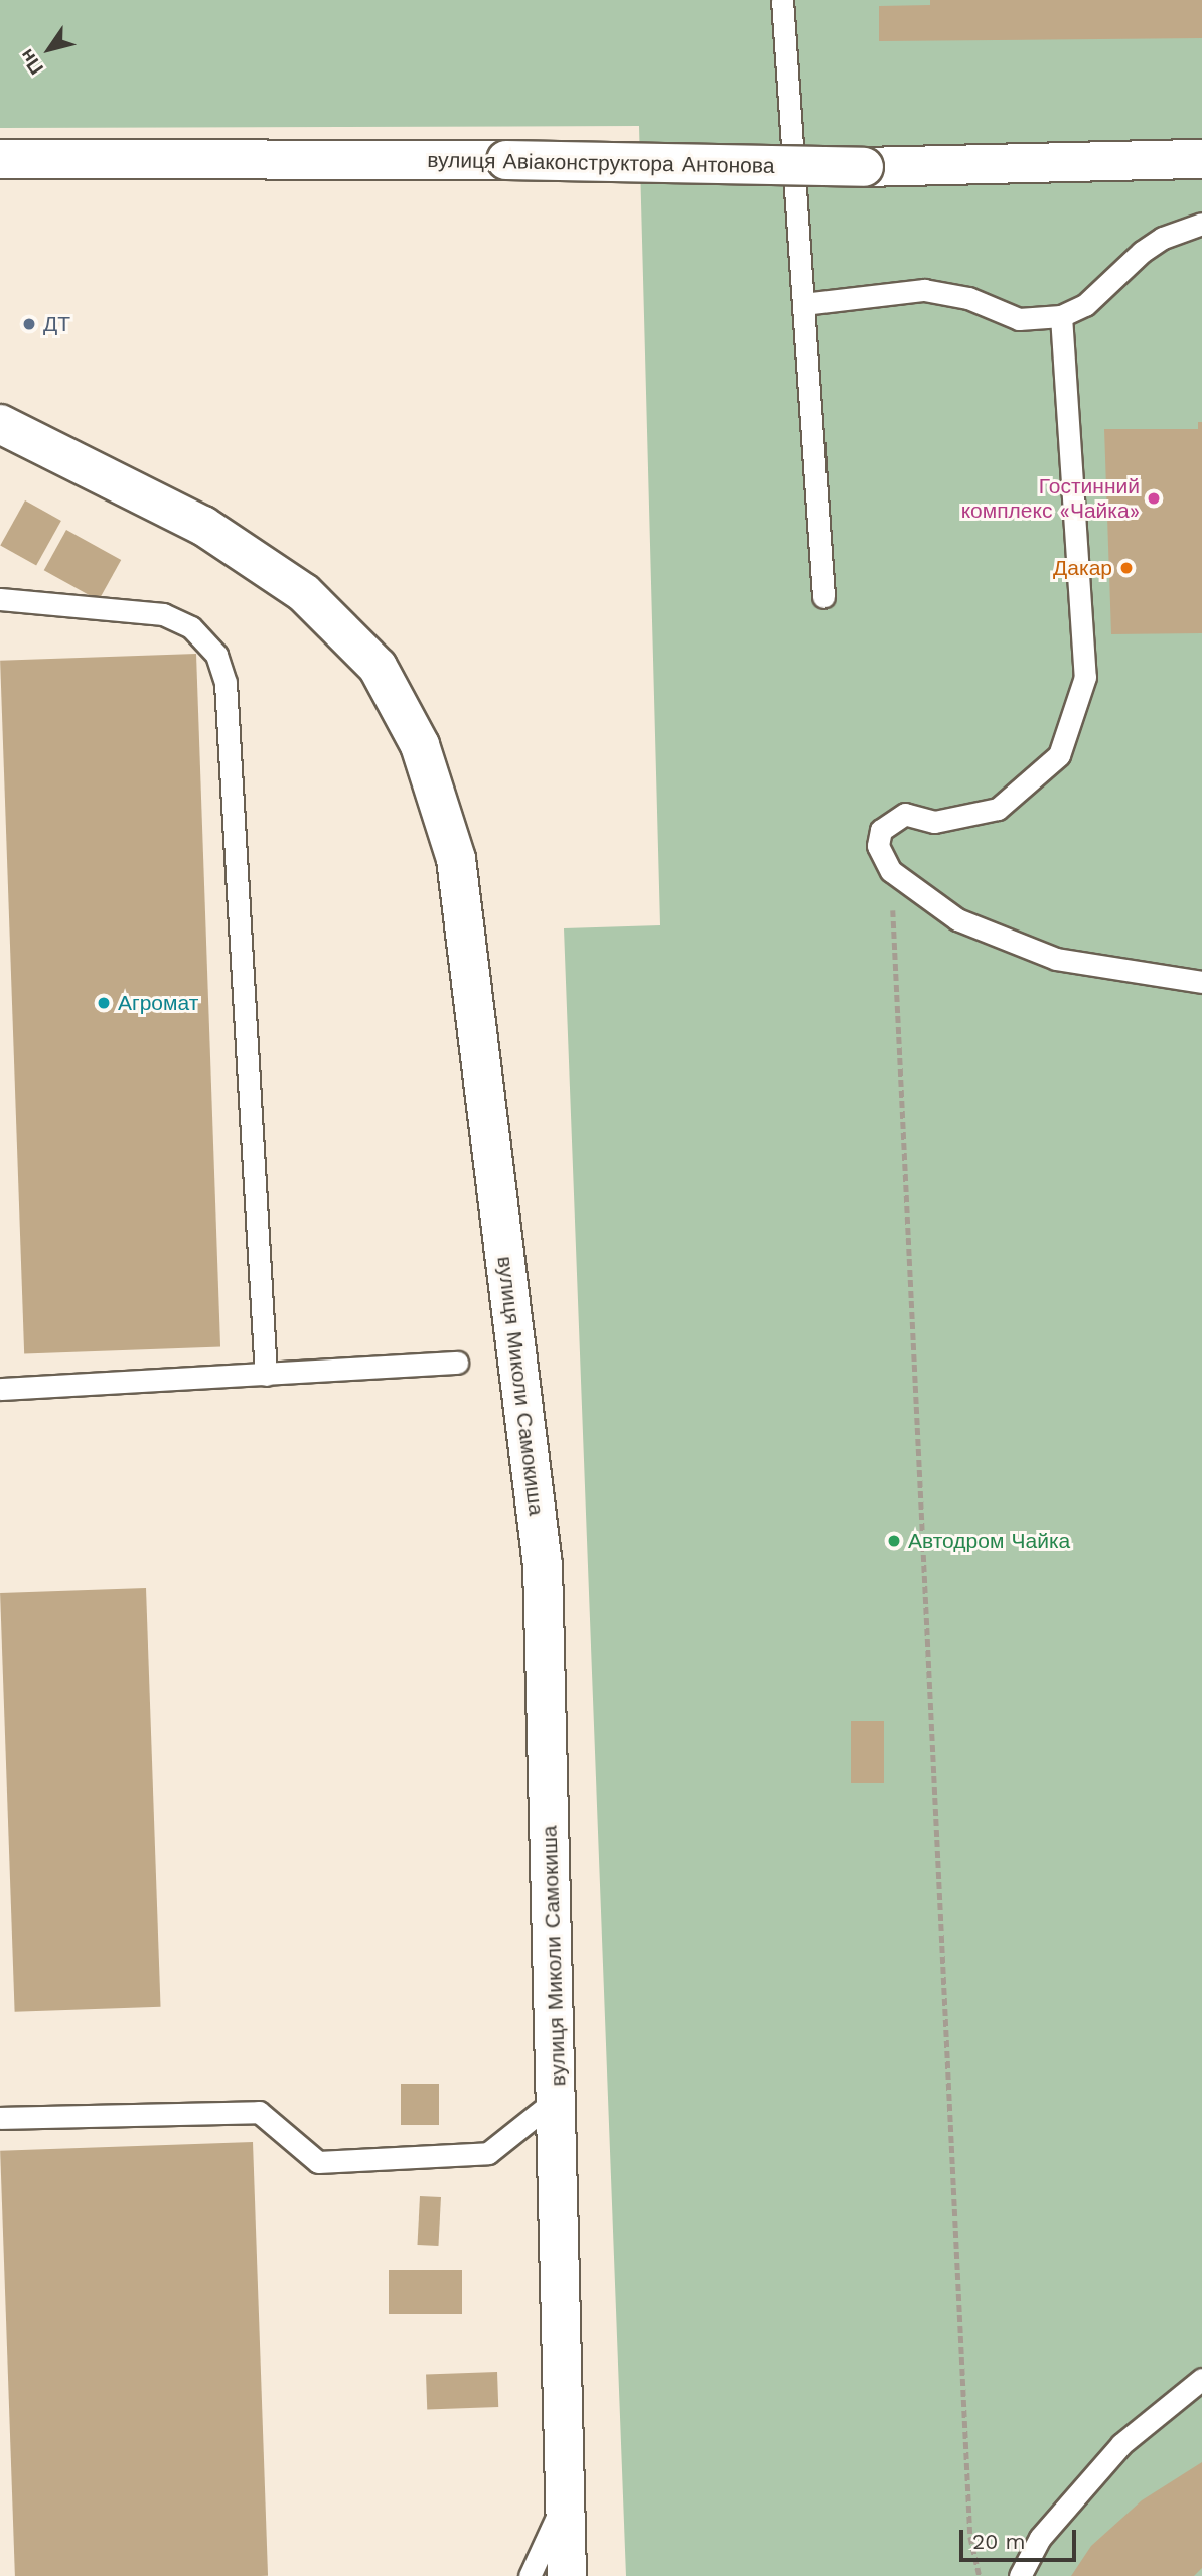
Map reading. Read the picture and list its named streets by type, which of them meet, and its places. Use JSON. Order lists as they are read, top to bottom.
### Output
{
  "streets": {
    "street": ["вулиця Авіаконструктора Антонова", "вулиця Миколи Самокиша"]
  },
  "places": [
    "ДТ",
    "Гостинний комплекс «Чайка»",
    "Дакар",
    "Агромат",
    "Автодром Чайка"
  ],
  "scale_bar": "20 m",
  "north": "bottom left"
}
